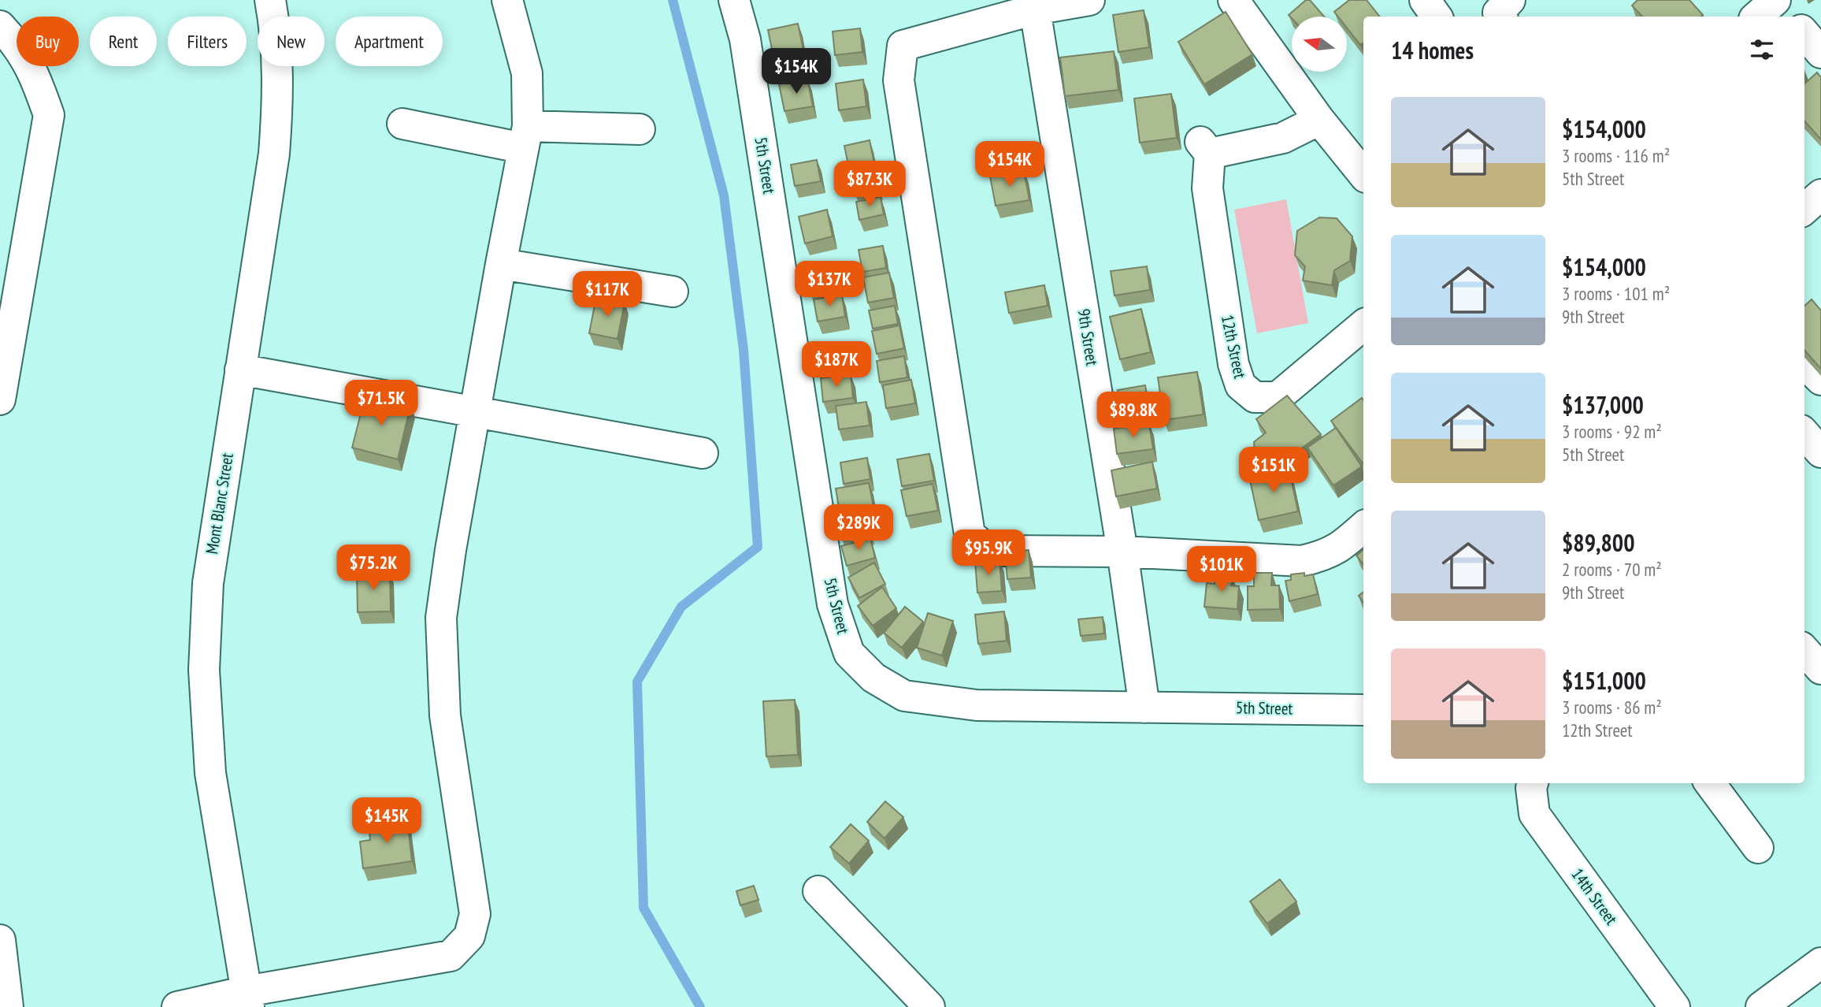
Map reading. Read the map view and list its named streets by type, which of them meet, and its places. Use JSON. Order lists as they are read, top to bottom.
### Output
{
  "streets": {
    "street": [
      "5th Street",
      "9th Street",
      "12th Street",
      "Mont Blanc Street",
      "14th Street"
    ]
  },
  "crossings": [
    ["5th Street", "9th Street"]
  ],
  "north": "left",
  "page": {
    "chip": [
      "Buy",
      "Rent",
      "Filters",
      "New",
      "Apartment"
    ],
    "heading": "14 homes",
    "price": [
      "$154K",
      "$154K",
      "$87.3K",
      "$137K",
      "$117K",
      "$187K",
      "$71.5K",
      "$89.8K",
      "$151K",
      "$289K",
      "$95.9K",
      "$75.2K",
      "$101K",
      "$145K"
    ],
    "list": [
      {
        "name": "$154,000",
        "note": "3 rooms · 116 m² · 5th Street"
      },
      {
        "name": "$154,000",
        "note": "3 rooms · 101 m² · 9th Street"
      },
      {
        "name": "$137,000",
        "note": "3 rooms · 92 m² · 5th Street"
      },
      {
        "name": "$89,800",
        "note": "2 rooms · 70 m² · 9th Street"
      },
      {
        "name": "$151,000",
        "note": "3 rooms · 86 m² · 12th Street"
      }
    ]
  }
}
